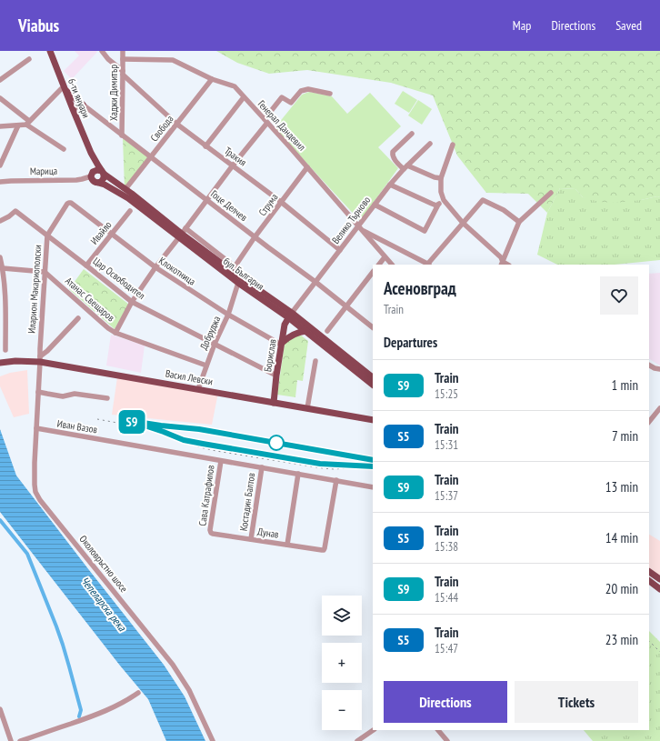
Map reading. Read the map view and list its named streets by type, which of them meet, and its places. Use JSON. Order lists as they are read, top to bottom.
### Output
{
  "streets": {
    "main road": [
      "6-ти януари",
      "бул. България",
      "Борислав",
      "Васил Левски"
    ],
    "street": [
      "Хаджи Димитър",
      "Генерал Дандевил",
      "Свобода",
      "Тракия",
      "Марица",
      "Струма",
      "Гоце Делчев",
      "Велико Търново",
      "Ивайло",
      "Клокотница",
      "Цар Освободител",
      "Иларион Макариополски",
      "Атанас Свещаров",
      "Добруджа",
      "Иван Вазов",
      "Сава Катрафилов",
      "Костадин Балтов",
      "Дунав",
      "Околовръстно шосе"
    ]
  },
  "crossings": [
    ["Хаджи Димитър", "Генерал Дандевил"],
    ["Хаджи Димитър", "Тракия"],
    ["Хаджи Димитър", "Гоце Делчев"],
    ["Генерал Дандевил", "Свобода"],
    ["Генерал Дандевил", "Струма"],
    ["Генерал Дандевил", "Велико Търново"],
    ["Свобода", "Тракия"],
    ["Свобода", "Гоце Делчев"],
    ["Свобода", "бул. България"],
    ["Тракия", "Струма"],
    ["Тракия", "Велико Търново"],
    ["Струма", "Гоце Делчев"],
    ["Струма", "бул. България"],
    ["Гоце Делчев", "Велико Търново"],
    ["Велико Търново", "бул. България"],
    ["Велико Търново", "Борислав"],
    ["Ивайло", "Клокотница"],
    ["Ивайло", "Цар Освободител"],
    ["Клокотница", "Иларион Макариополски"],
    ["Клокотница", "Добруджа"],
    ["Клокотница", "Борислав"],
    ["бул. България", "Добруджа"],
    ["бул. България", "Борислав"],
    ["Цар Освободител", "Иларион Макариополски"],
    ["Цар Освободител", "Добруджа"],
    ["Цар Освободител", "Борислав"],
    ["Иларион Макариополски", "Атанас Свещаров"],
    ["Иларион Макариополски", "Васил Левски"],
    ["Иларион Макариополски", "Околовръстно шосе"],
    ["Атанас Свещаров", "Добруджа"],
    ["Добруджа", "Васил Левски"],
    ["Борислав", "Васил Левски"],
    ["Васил Левски", "Околовръстно шосе"],
    ["Иван Вазов", "Сава Катрафилов"],
    ["Иван Вазов", "Костадин Балтов"],
    ["Иван Вазов", "Дунав"],
    ["Иван Вазов", "Околовръстно шосе"],
    ["Сава Катрафилов", "Дунав"],
    ["Костадин Балтов", "Дунав"]
  ],
  "water": ["Чепеларска река"],
  "page": {
    "header": "Viabus",
    "nav": ["Map", "Directions", "Saved"],
    "on_map": "S9",
    "heading": [
      ["Асеновград", "Train"],
      "Departures"
    ],
    "list": [
      {
        "mark": "S9",
        "name": "Train",
        "note": "15:25",
        "value": "1 min"
      },
      {
        "mark": "S5",
        "name": "Train",
        "note": "15:31",
        "value": "7 min"
      },
      {
        "mark": "S9",
        "name": "Train",
        "note": "15:37",
        "value": "13 min"
      },
      {
        "mark": "S5",
        "name": "Train",
        "note": "15:38",
        "value": "14 min"
      },
      {
        "mark": "S9",
        "name": "Train",
        "note": "15:44",
        "value": "20 min"
      },
      {
        "mark": "S5",
        "name": "Train",
        "note": "15:47",
        "value": "23 min"
      }
    ],
    "map_buttons": ["+", "−"],
    "buttons": ["Directions", "Tickets"]
  }
}
